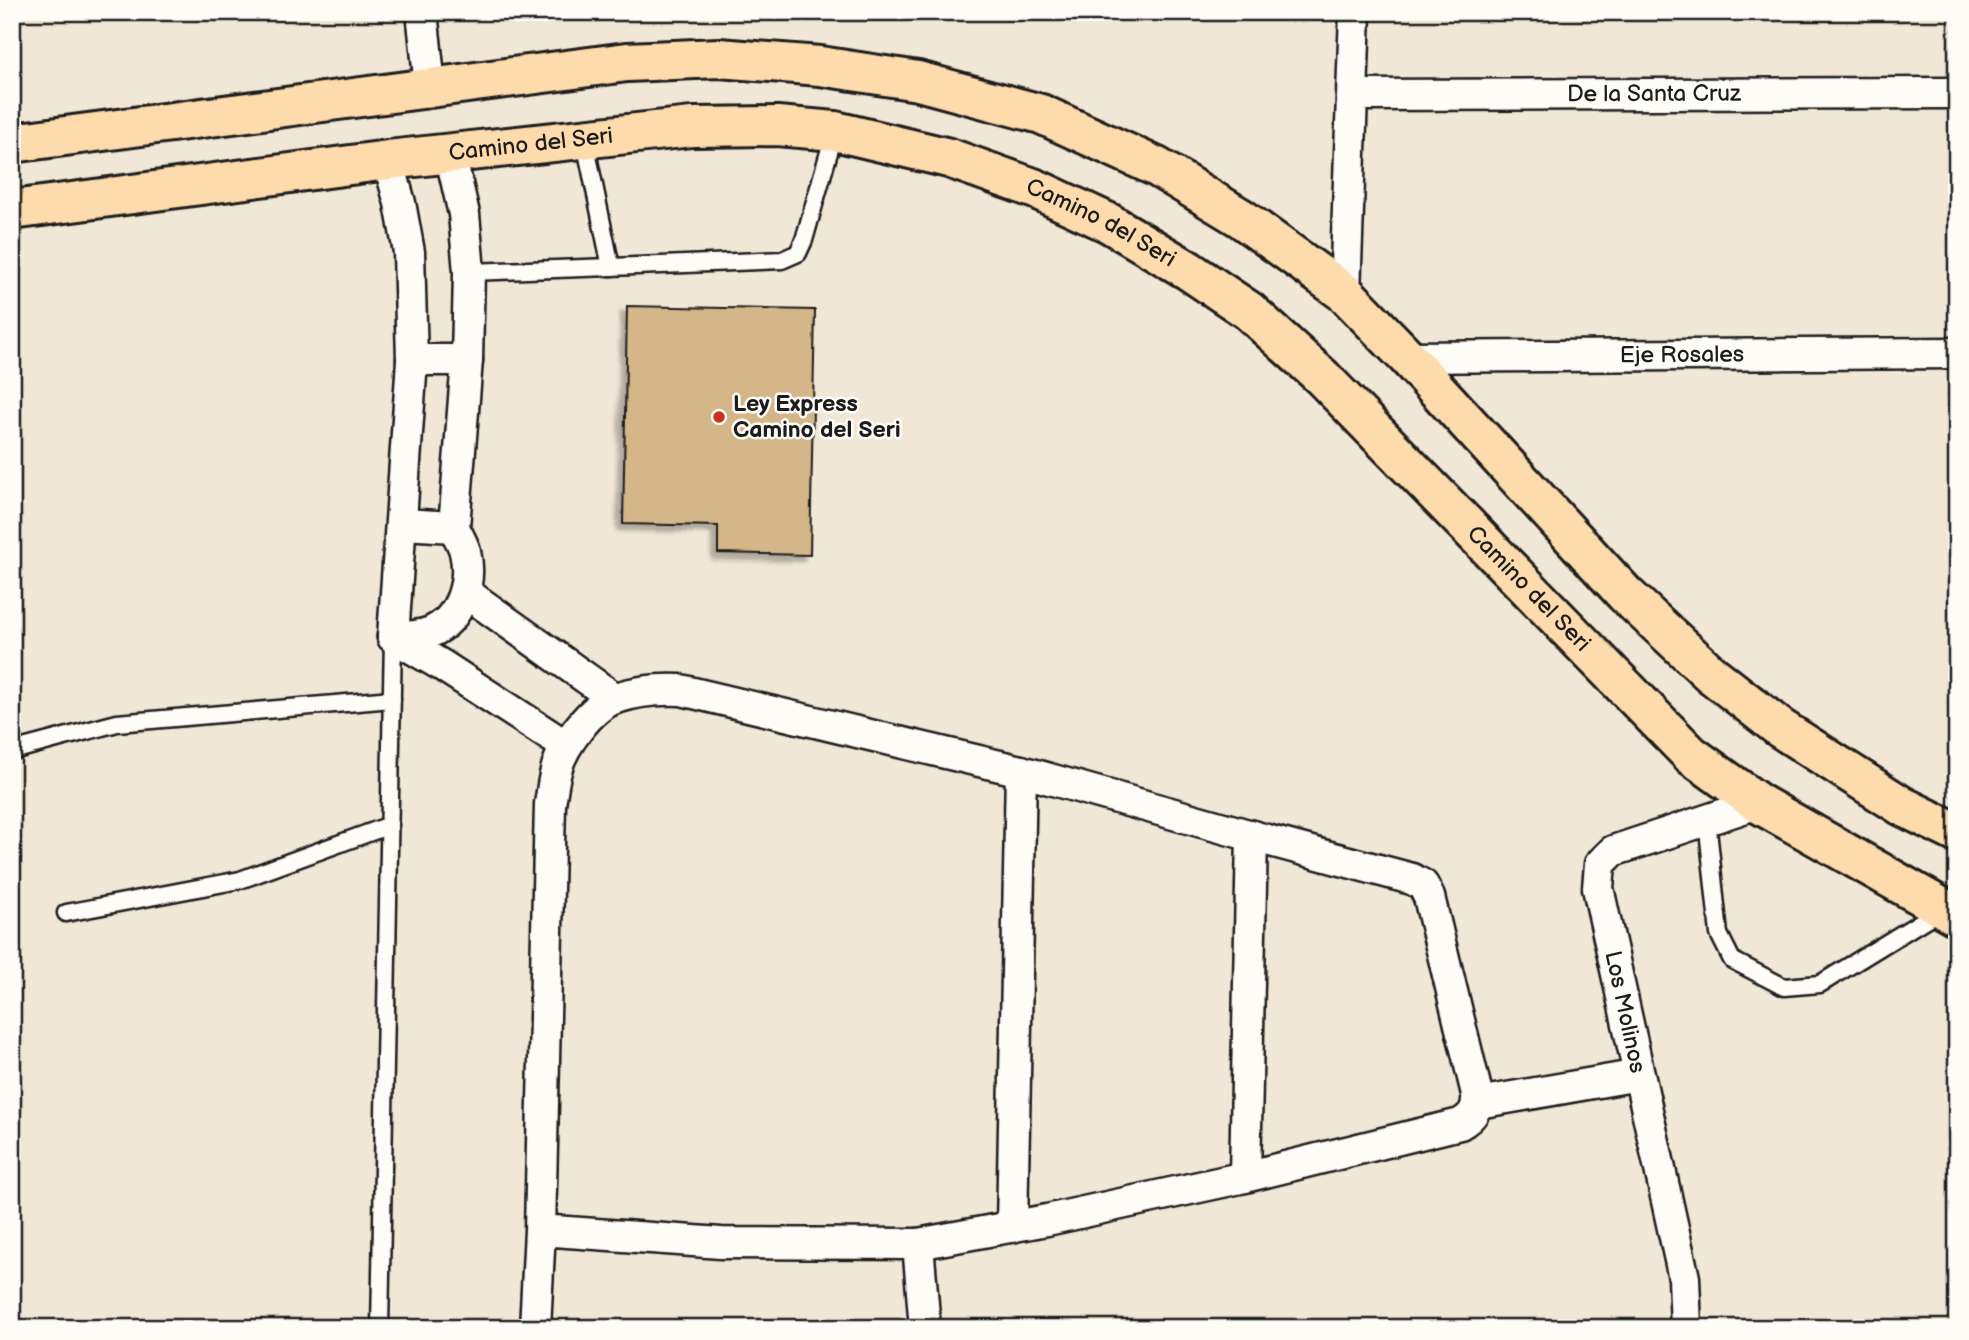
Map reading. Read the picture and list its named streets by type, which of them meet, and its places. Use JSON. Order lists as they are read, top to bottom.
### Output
{
  "streets": {
    "main road": ["Camino del Seri"],
    "street": ["De la Santa Cruz", "Eje Rosales", "Los Molinos"]
  },
  "crossings": [
    ["Camino del Seri", "Los Molinos"]
  ],
  "places": ["Ley Express Camino del Seri"]
}
